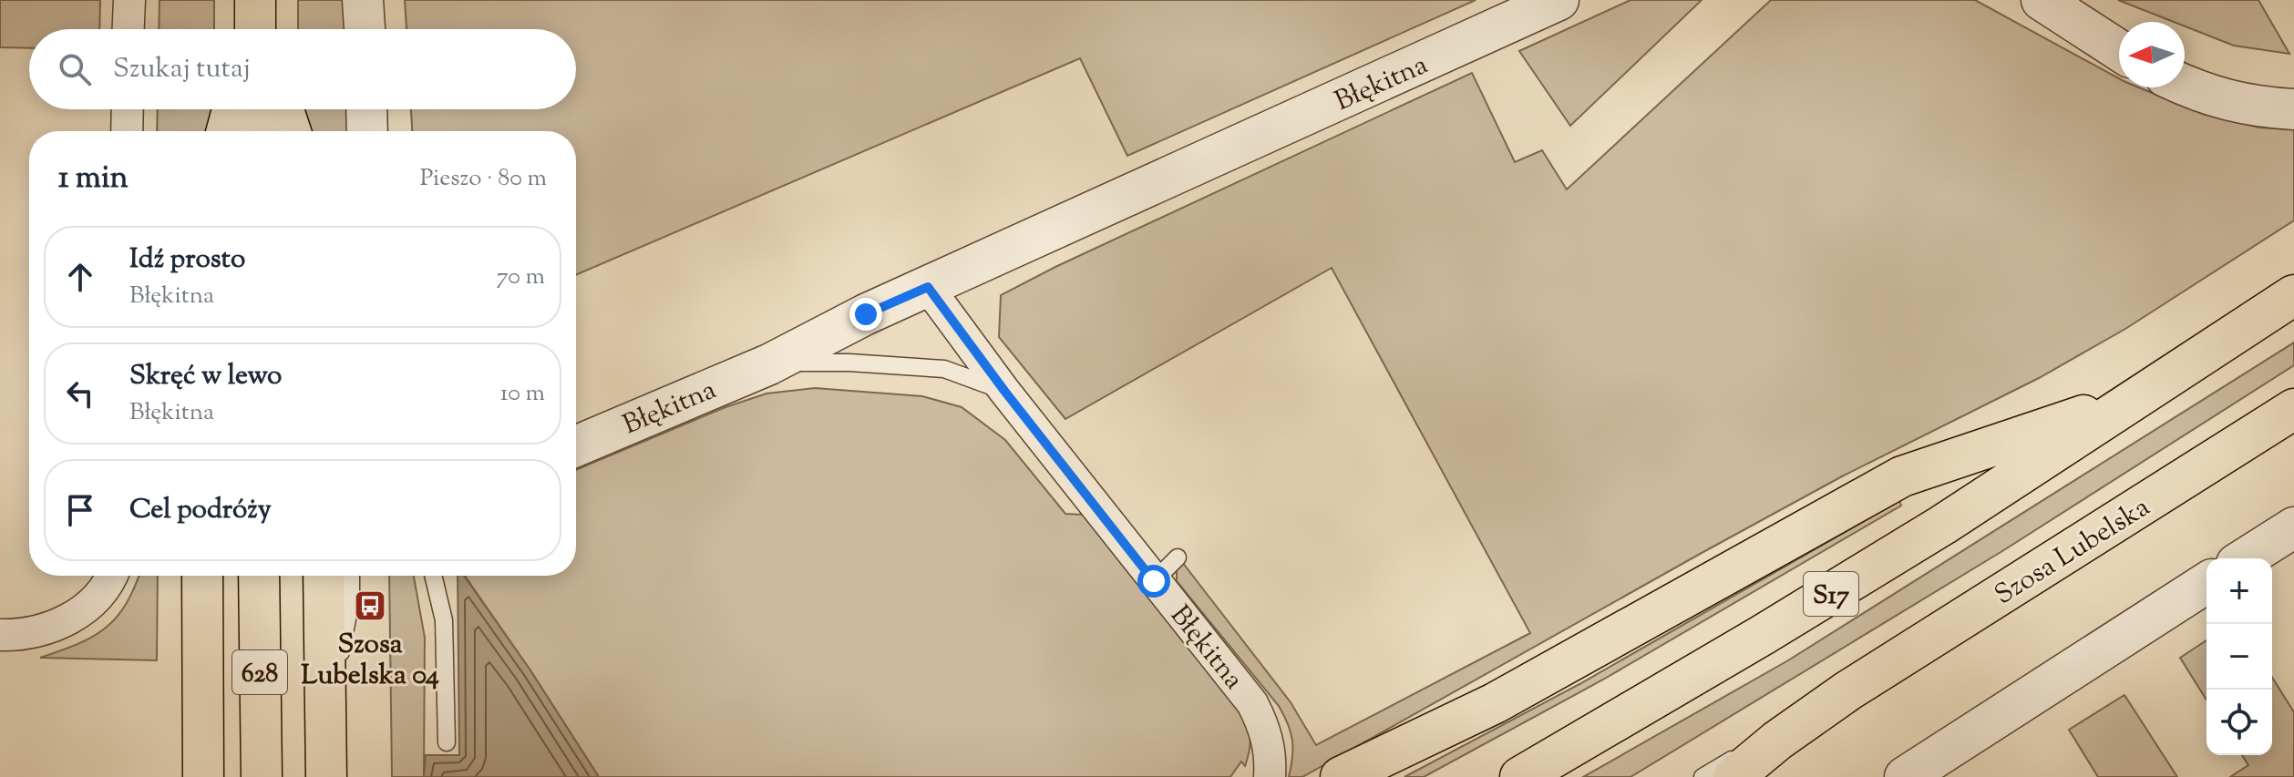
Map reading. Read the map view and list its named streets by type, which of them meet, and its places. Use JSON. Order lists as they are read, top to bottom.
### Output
{
  "streets": {
    "main road": ["Szosa Lubelska", "S17", "628"],
    "street": ["Błękitna"]
  },
  "places": {
    "bus stop": ["Szosa Lubelska 04"]
  },
  "north": "left",
  "page": {
    "search": "Szukaj tutaj",
    "heading": ["1 min", "Pieszo · 80 m"],
    "list": [
      ["Idź prosto", "Błękitna", "70 m"],
      ["Skręć w lewo", "Błękitna", "10 m"],
      "Cel podróży"
    ],
    "map_buttons": ["+", "−"]
  }
}
